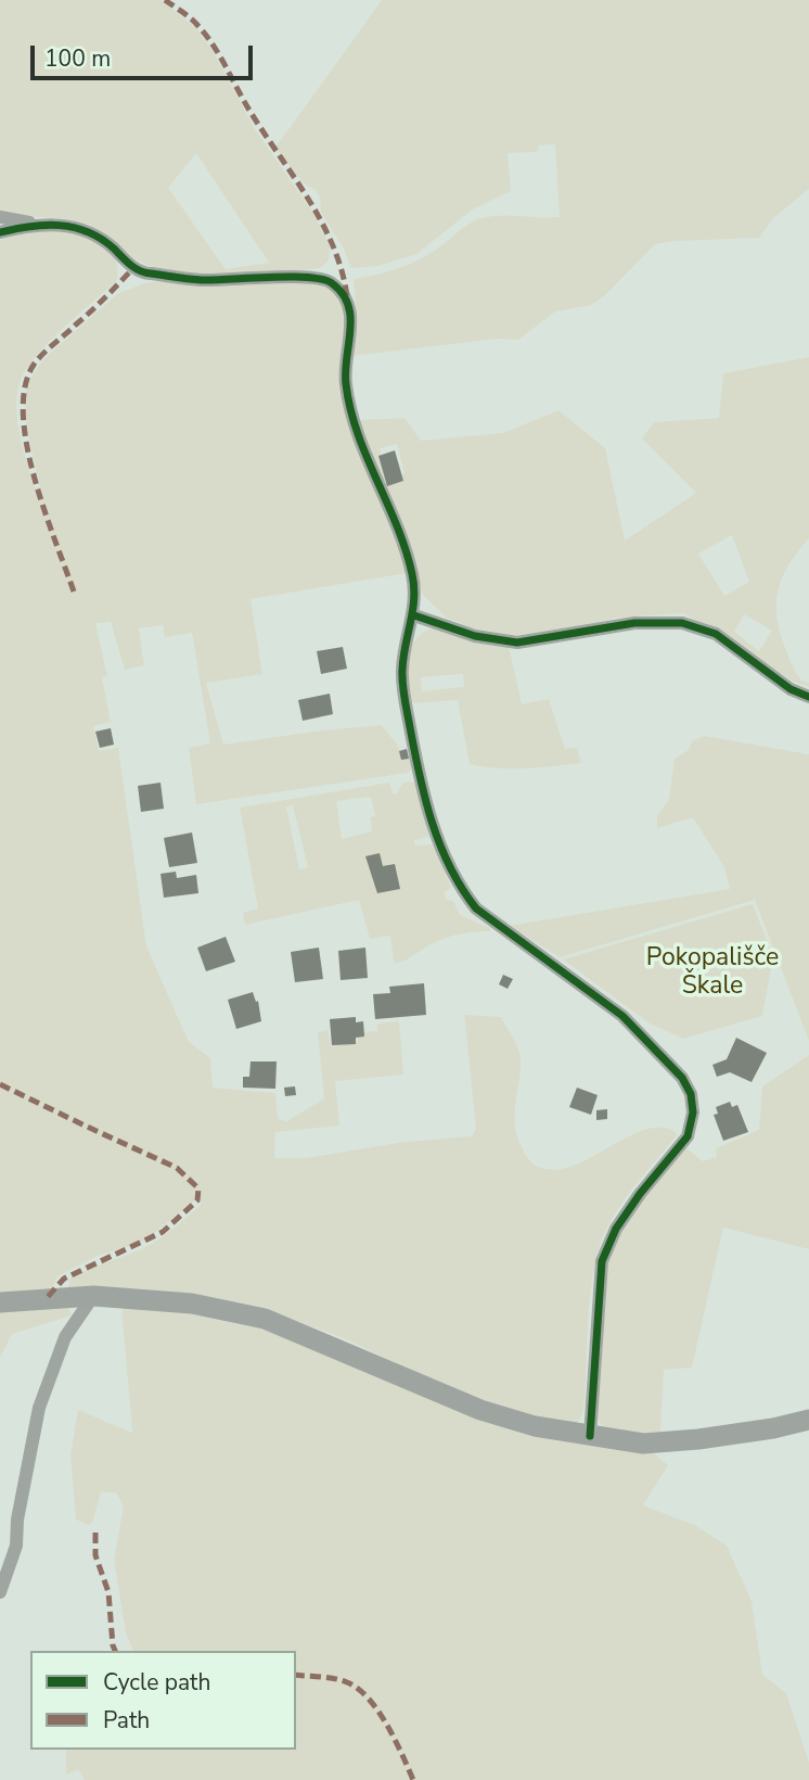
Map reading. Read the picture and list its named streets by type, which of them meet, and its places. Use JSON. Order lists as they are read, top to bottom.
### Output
{
  "parks": ["Pokopališče Škale"],
  "legend": ["Cycle path", "Path"],
  "scale_bar": "100 m"
}
